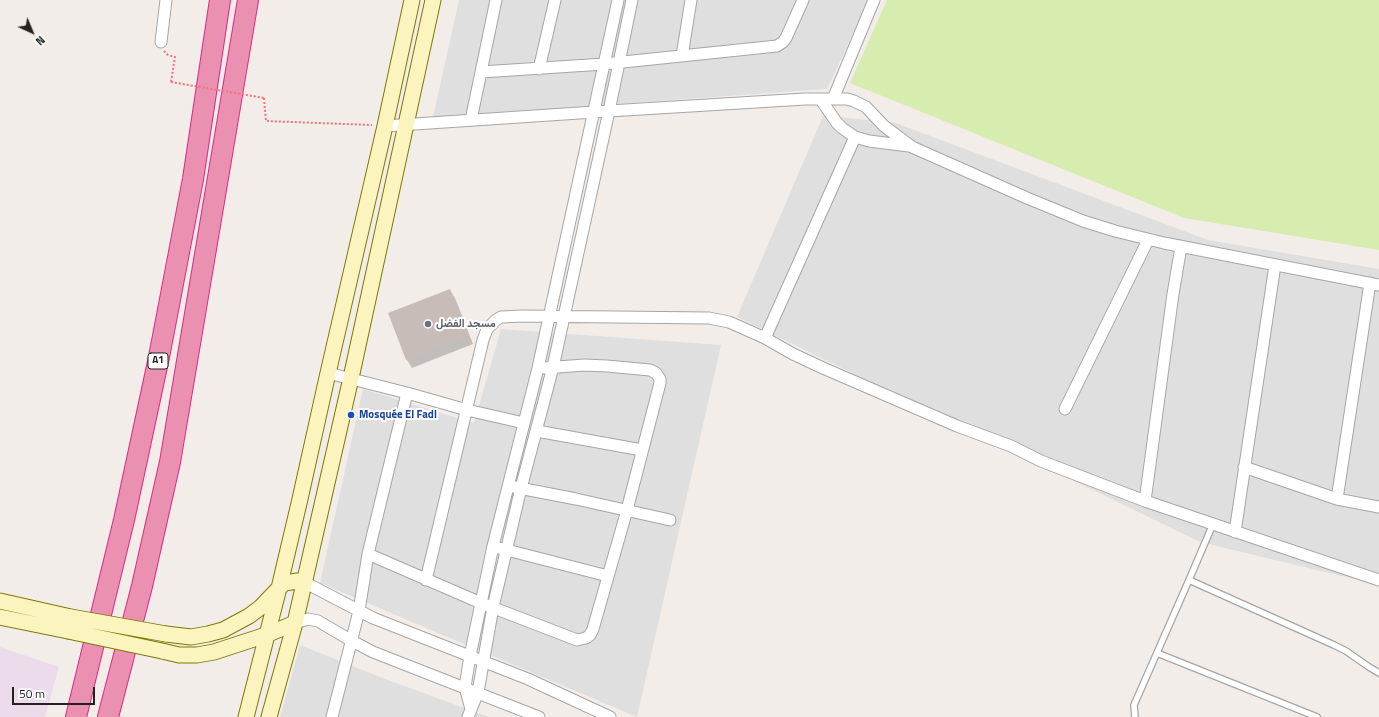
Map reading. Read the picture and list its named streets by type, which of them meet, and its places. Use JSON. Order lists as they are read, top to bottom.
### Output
{
  "streets": {
    "highway": ["A1"]
  },
  "places": ["مسجد الفضل", "Mosquée El Fadl"],
  "scale_bar": "50 m",
  "north": "bottom right"
}
